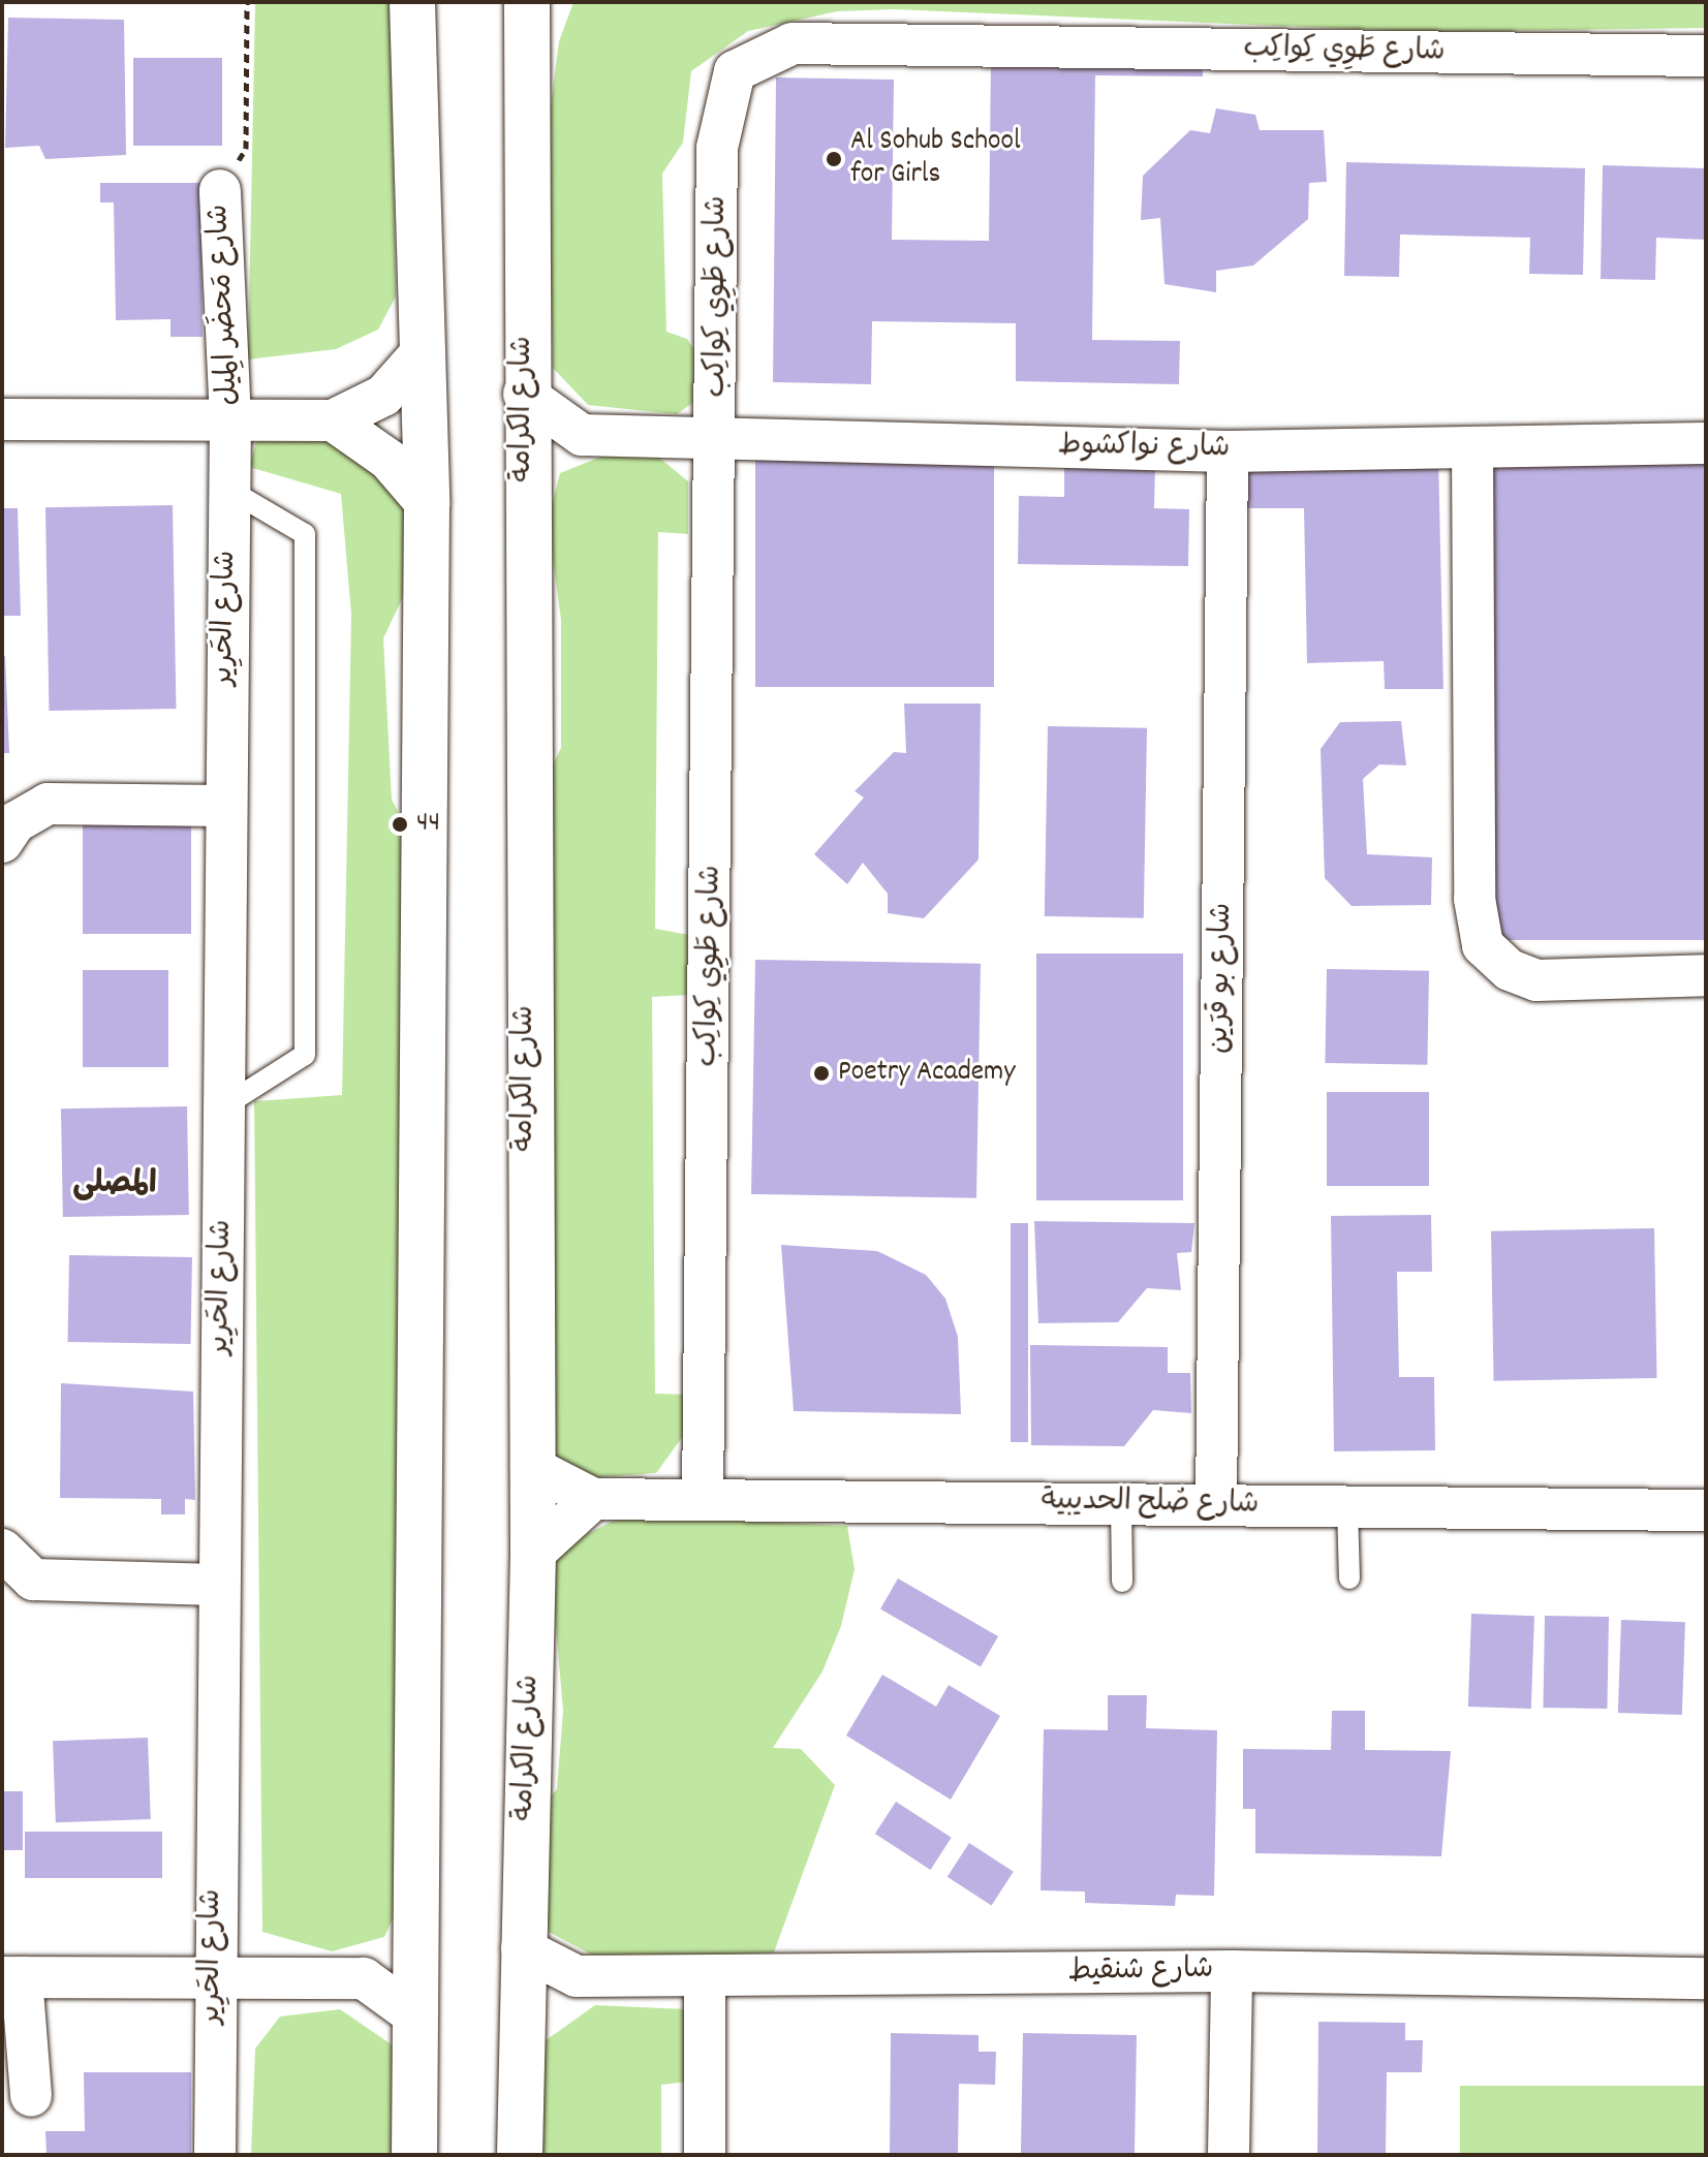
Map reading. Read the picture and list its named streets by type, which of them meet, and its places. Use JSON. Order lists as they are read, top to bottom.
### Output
{
  "streets": {
    "main road": ["شارع الكرامة"],
    "street": [
      "شارع طَوِي كِواكِب",
      "شارع مَحضَر المِيل",
      "شارع نواكشوط",
      "شارع الحَرِير",
      "شارع بو قرَين",
      "شارع صُلح الحديبية",
      "شارع شنقيط"
    ]
  },
  "crossings": [
    ["شارع طَوِي كِواكِب", "شارع نواكشوط"],
    ["شارع طَوِي كِواكِب", "شارع صُلح الحديبية"],
    ["شارع مَحضَر المِيل", "شارع الحَرِير"],
    ["شارع الكرامة", "شارع صُلح الحديبية"],
    ["شارع الكرامة", "شارع شنقيط"],
    ["شارع نواكشوط", "شارع بو قرَين"],
    ["شارع بو قرَين", "شارع صُلح الحديبية"]
  ],
  "districts": ["المصلى"],
  "places": ["Al Sohub School for Girls", "44", "Poetry Academy"]
}
